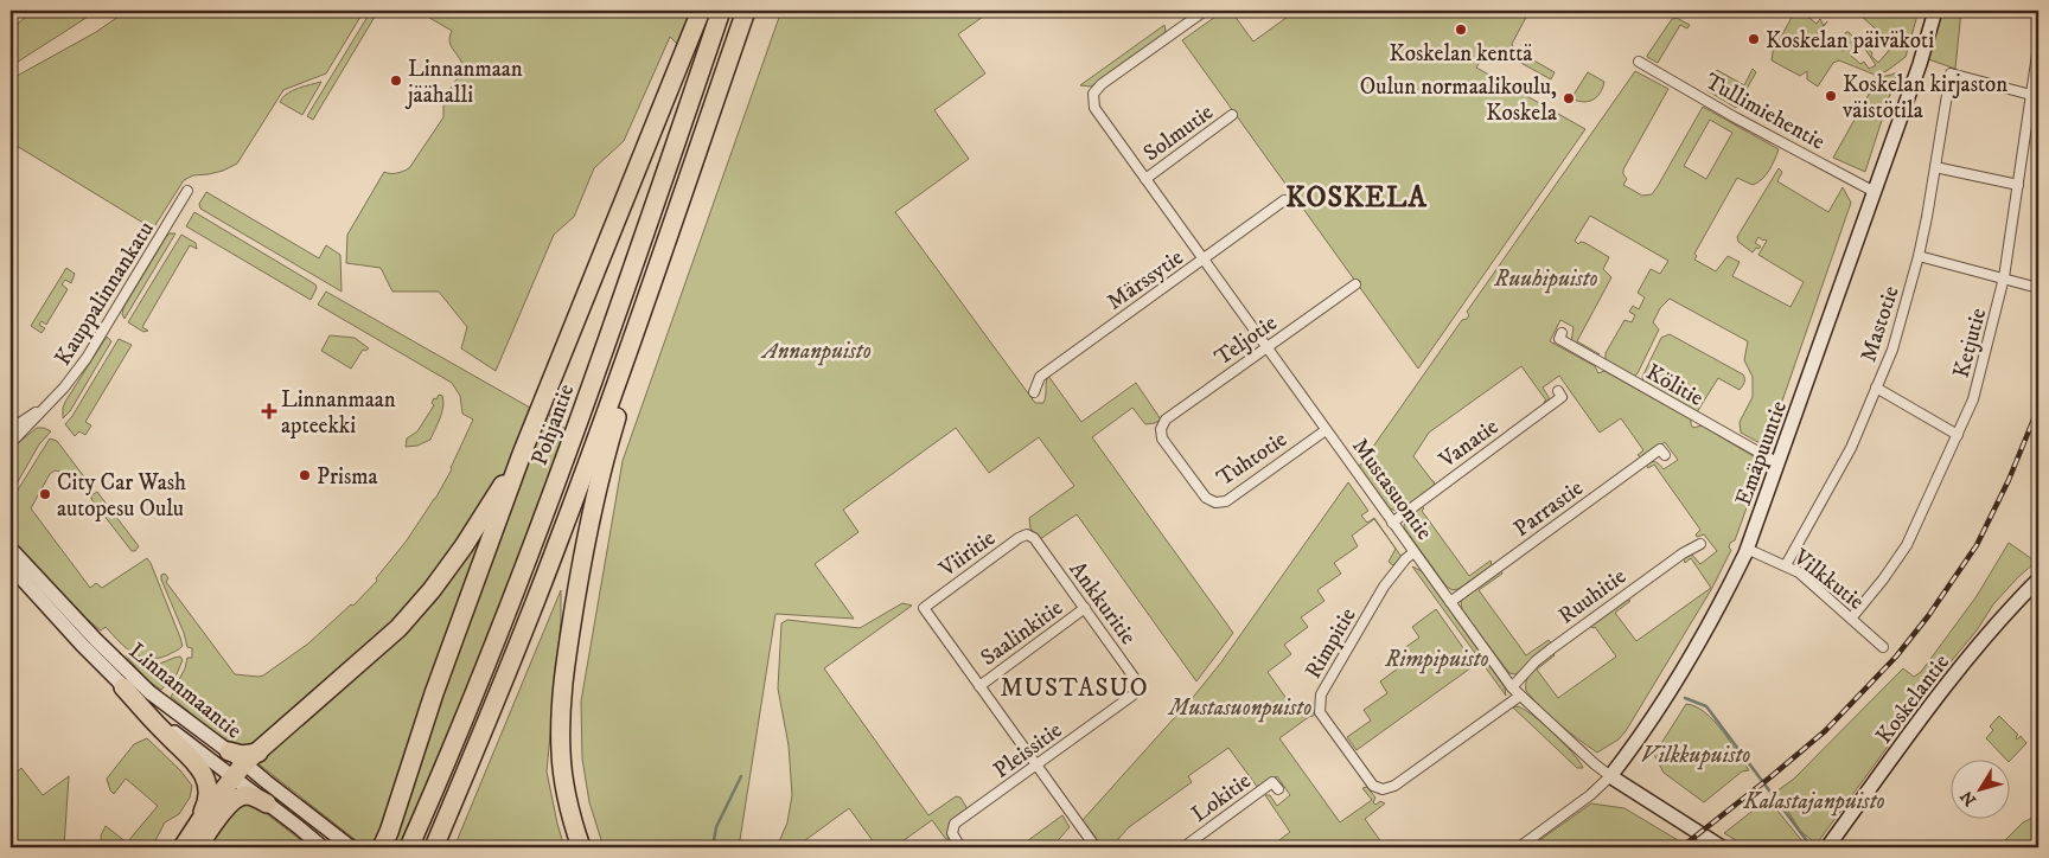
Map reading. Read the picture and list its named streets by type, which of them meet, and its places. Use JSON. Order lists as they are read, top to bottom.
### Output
{
  "streets": {
    "highway": ["Pohjantie"],
    "main road": [
      "Emäpuuntie",
      "Mustasuontie",
      "Linnanmaantie",
      "Koskelantie"
    ],
    "street": [
      "Tullimiehentie",
      "Solmutie",
      "Märssytie",
      "Kauppalinnankatu",
      "Mastotie",
      "Teljotie",
      "Ketjutie",
      "Kölitie",
      "Vanatie",
      "Tuhtotie",
      "Parrastie",
      "Viiritie",
      "Vilkkutie",
      "Ruuhitie",
      "Ankkuritie",
      "Saalinkitie",
      "Rimpitie",
      "Pleissitie",
      "Lokitie"
    ]
  },
  "crossings": [
    ["Tullimiehentie", "Emäpuuntie"],
    ["Solmutie", "Mustasuontie"],
    ["Märssytie", "Mustasuontie"],
    ["Mastotie", "Ketjutie"],
    ["Mastotie", "Vilkkutie"],
    ["Teljotie", "Tuhtotie"],
    ["Teljotie", "Mustasuontie"],
    ["Ketjutie", "Vilkkutie"],
    ["Kölitie", "Emäpuuntie"],
    ["Vanatie", "Mustasuontie"],
    ["Emäpuuntie", "Mustasuontie"],
    ["Emäpuuntie", "Vilkkutie"],
    ["Tuhtotie", "Mustasuontie"],
    ["Mustasuontie", "Parrastie"],
    ["Mustasuontie", "Ruuhitie"],
    ["Mustasuontie", "Rimpitie"],
    ["Viiritie", "Ankkuritie"],
    ["Viiritie", "Saalinkitie"],
    ["Ankkuritie", "Saalinkitie"],
    ["Ankkuritie", "Pleissitie"]
  ],
  "districts": ["KOSKELA", "MUSTASUO"],
  "parks": [
    "Ruuhipuisto",
    "Annanpuisto",
    "Rimpipuisto",
    "Mustasuonpuisto",
    "Vilkkupuisto",
    "Kalastajanpuisto"
  ],
  "places": {
    "other": [
      "Koskelan kenttä",
      "Koskelan päiväkoti",
      "Linnanmaan jäähalli",
      "Koskelan kirjaston väistötila",
      "Oulun normaalikoulu, Koskela",
      "Prisma",
      "City Car Wash autopesu Oulu"
    ],
    "health": ["Linnanmaan apteekki"]
  },
  "north": "bottom left"
}
